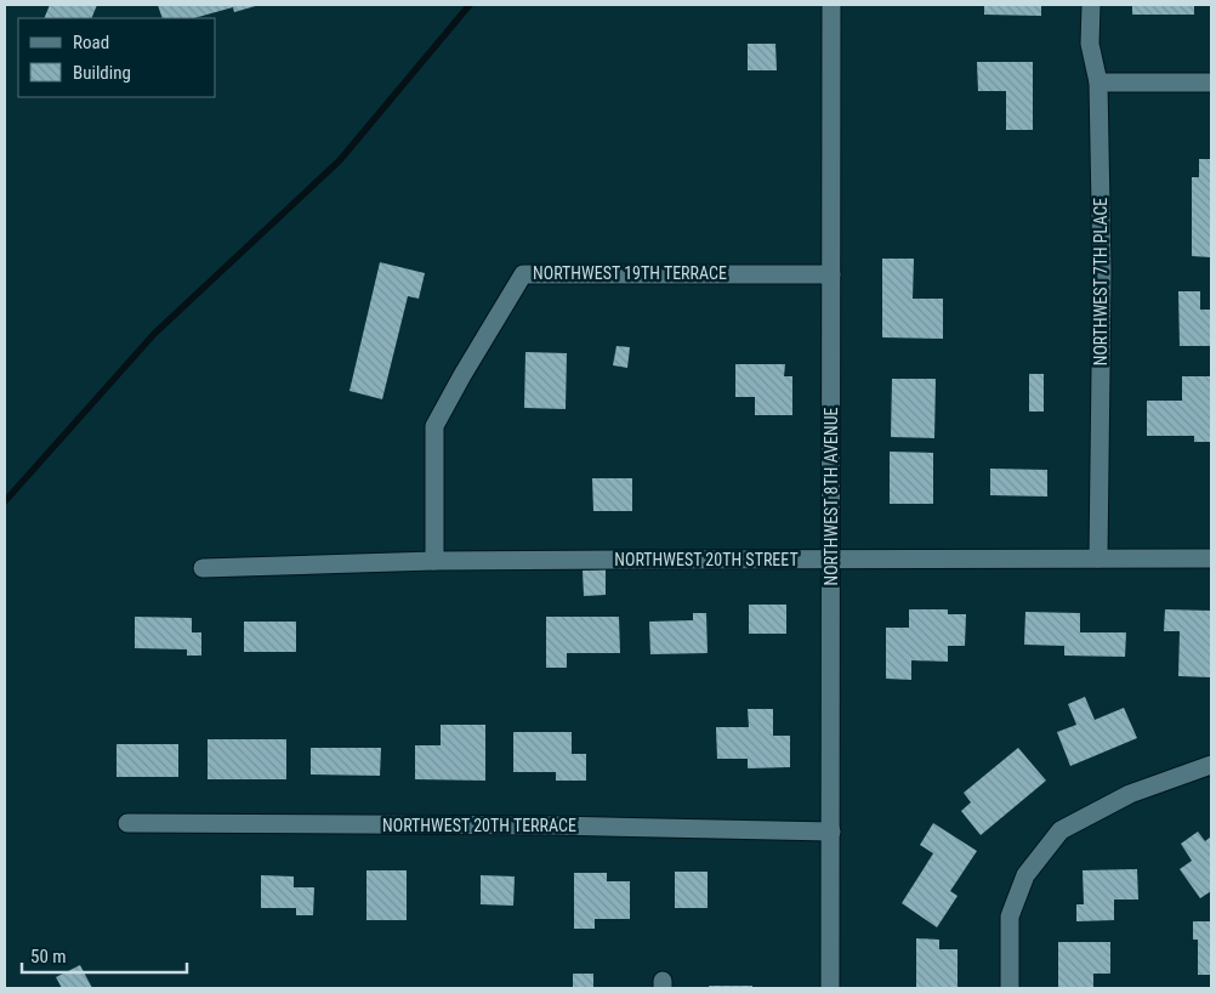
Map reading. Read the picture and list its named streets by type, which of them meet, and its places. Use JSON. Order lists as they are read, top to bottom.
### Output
{
  "streets": {
    "street": [
      "NORTHWEST 19TH TERRACE",
      "NORTHWEST 7TH PLACE",
      "NORTHWEST 8TH AVENUE",
      "NORTHWEST 20TH STREET",
      "NORTHWEST 20TH TERRACE"
    ]
  },
  "crossings": [
    ["NORTHWEST 19TH TERRACE", "NORTHWEST 8TH AVENUE"],
    ["NORTHWEST 19TH TERRACE", "NORTHWEST 20TH STREET"],
    ["NORTHWEST 7TH PLACE", "NORTHWEST 20TH STREET"],
    ["NORTHWEST 8TH AVENUE", "NORTHWEST 20TH STREET"],
    ["NORTHWEST 8TH AVENUE", "NORTHWEST 20TH TERRACE"]
  ],
  "legend": ["Road", "Building"],
  "scale_bar": "50 m"
}
